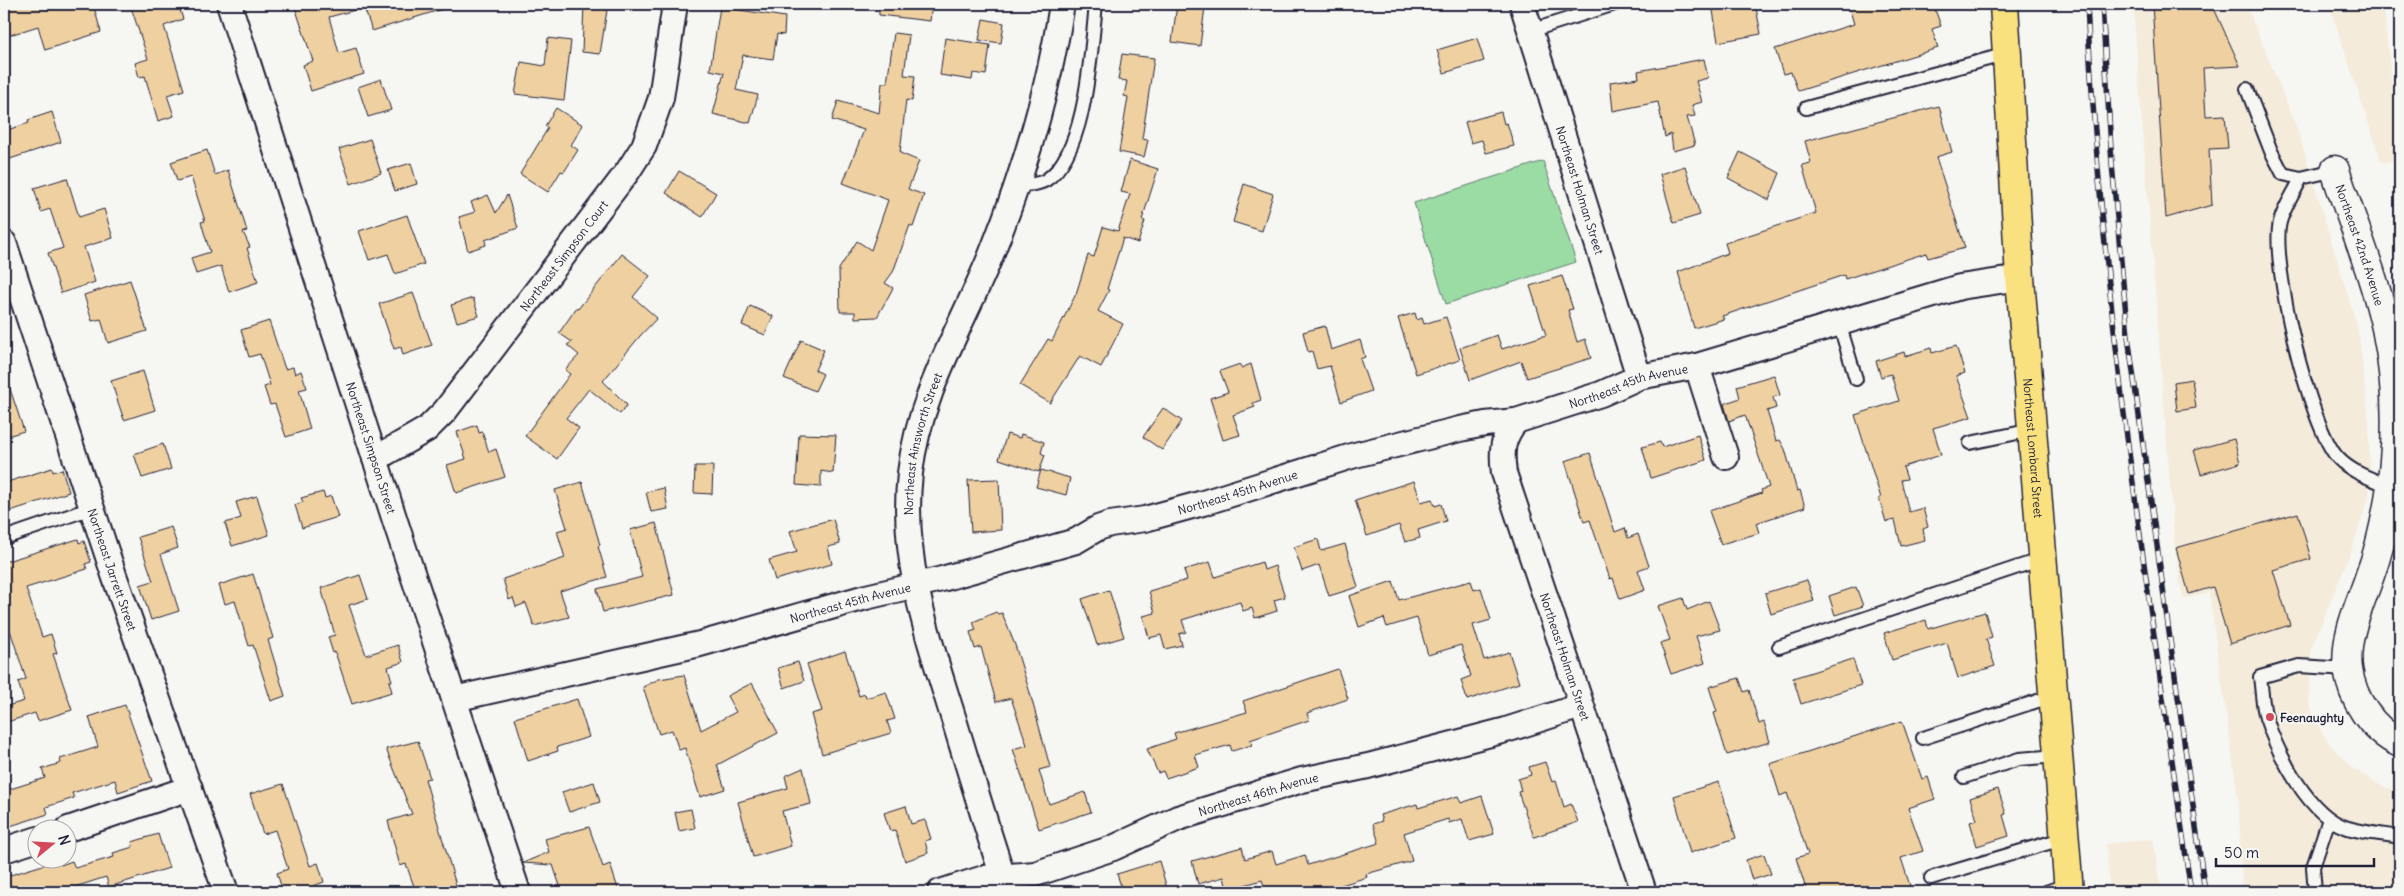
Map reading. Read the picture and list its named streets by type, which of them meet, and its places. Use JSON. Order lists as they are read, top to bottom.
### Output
{
  "streets": {
    "main road": ["Northeast Lombard Street"],
    "street": [
      "Northeast Holman Street",
      "Northeast 42nd Avenue",
      "Northeast Simpson Court",
      "Northeast 45th Avenue",
      "Northeast Ainsworth Street",
      "Northeast Simpson Street",
      "Northeast Jarrett Street",
      "Northeast 46th Avenue"
    ]
  },
  "crossings": [
    ["Northeast Holman Street", "Northeast 45th Avenue"],
    ["Northeast Holman Street", "Northeast 46th Avenue"],
    ["Northeast Simpson Court", "Northeast Simpson Street"],
    ["Northeast 45th Avenue", "Northeast Ainsworth Street"],
    ["Northeast 45th Avenue", "Northeast Simpson Street"],
    ["Northeast 45th Avenue", "Northeast Lombard Street"],
    ["Northeast Ainsworth Street", "Northeast 46th Avenue"]
  ],
  "places": ["Feenaughty"],
  "scale_bar": "50 m",
  "north": "right"
}
